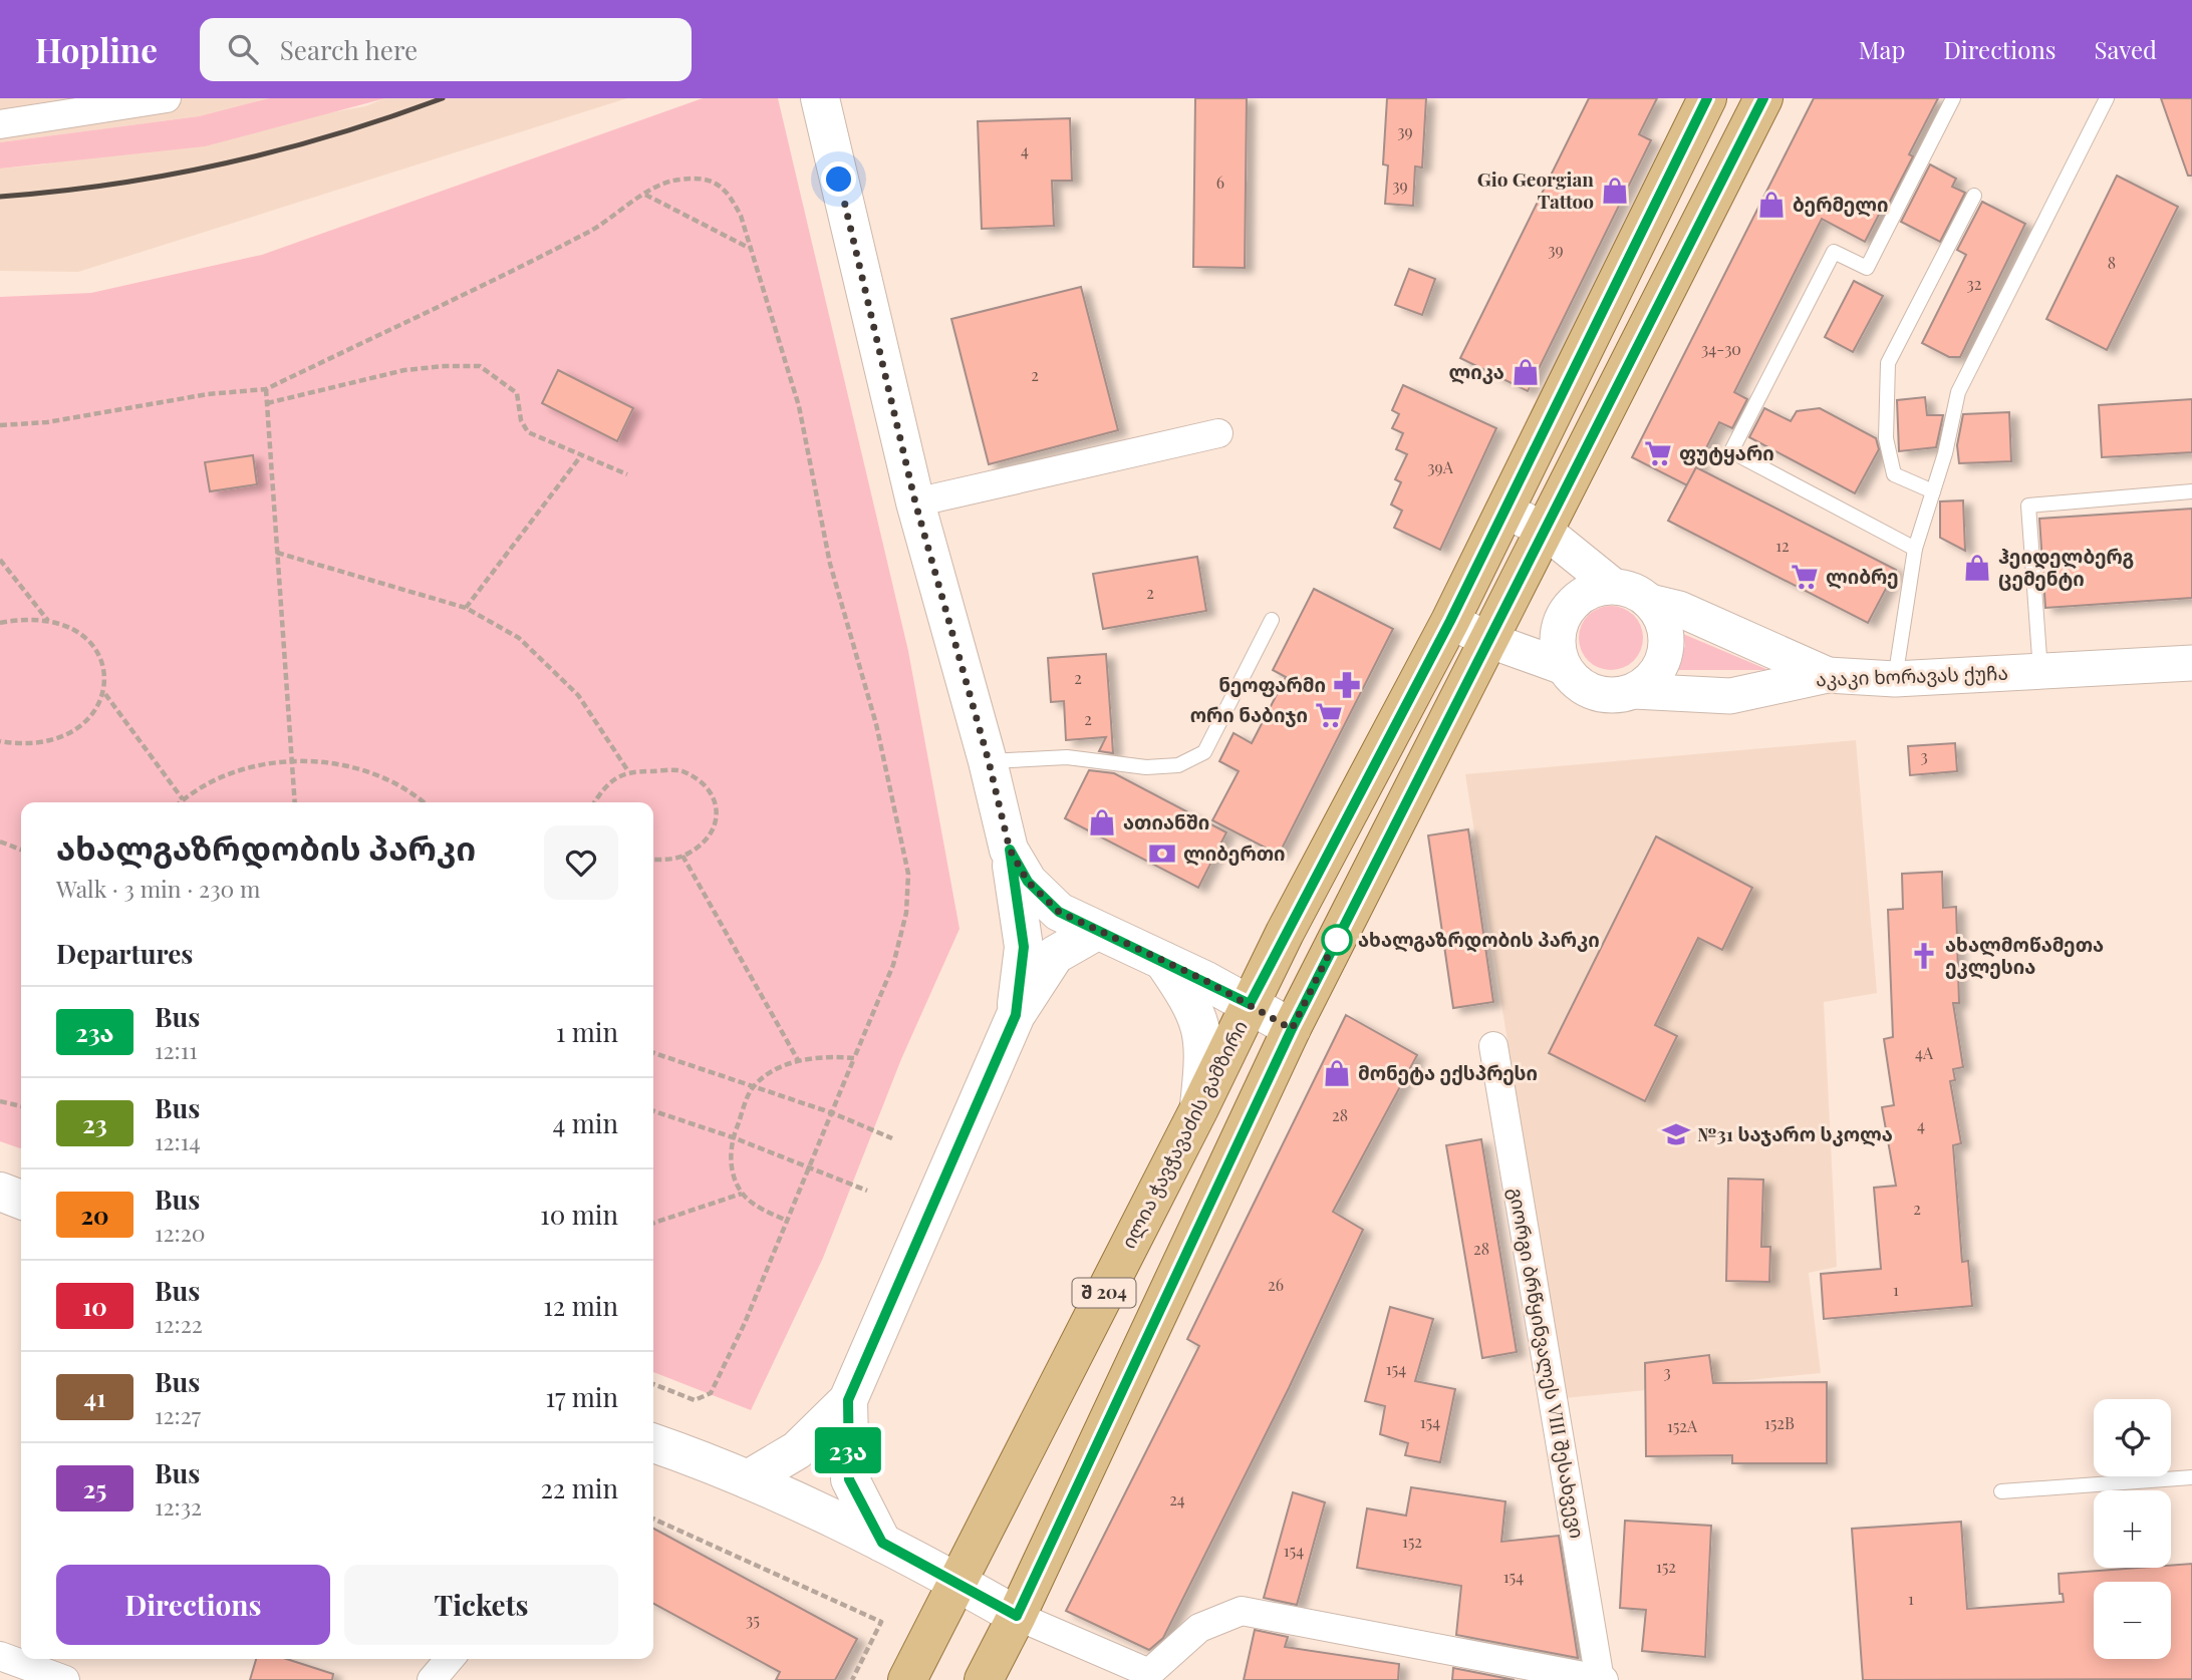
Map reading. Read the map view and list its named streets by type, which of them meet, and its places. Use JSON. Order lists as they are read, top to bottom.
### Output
{
  "streets": {
    "main road": ["ილია ჭავჭავაძის გამზირი", "შ 204"],
    "street": ["აკაკი ხორავას ქუჩა", "გიორგი ბრწყინვალეს VIII შესახვევი"]
  },
  "places": {
    "shop": [
      "Gio Georgian Tattoo",
      "ბერმელი",
      "ლიკა",
      "ჰეიდელბერგ ცემენტი",
      "ათიანში",
      "მონეტა ექსპრესი"
    ],
    "supermarket": ["ფუტყარი", "ლიბრე", "ორი ნაბიჯი"],
    "pharmacy": ["ნეოფარმი"],
    "bank": ["ლიბერთი"],
    "other": ["ახალგაზრდობის პარკი"],
    "church": ["ახალმოწამეთა ეკლესია"],
    "school or university": ["№31 საჯარო სკოლა"]
  },
  "lines": ["bus line 23ა"],
  "house_numbers": [
    "39",
    "4",
    "6",
    "39",
    "39",
    "8",
    "32",
    "34-30",
    "2",
    "39A",
    "12",
    "2",
    "2",
    "2",
    "3",
    "4A",
    "28",
    "4",
    "2",
    "28",
    "26",
    "1",
    "154",
    "3",
    "154",
    "152B",
    "152A",
    "24",
    "152",
    "154",
    "152",
    "154",
    "1",
    "35"
  ],
  "page": {
    "header": "Hopline",
    "search": "Search here",
    "nav": ["Map", "Directions", "Saved"],
    "on_map": "23ა",
    "heading": [
      ["ახალგაზრდობის პარკი", "Walk · 3 min · 230 m"],
      "Departures"
    ],
    "list": [
      {
        "mark": "23ა",
        "name": "Bus",
        "note": "12:11",
        "value": "1 min"
      },
      {
        "mark": "23",
        "name": "Bus",
        "note": "12:14",
        "value": "4 min"
      },
      {
        "mark": "20",
        "name": "Bus",
        "note": "12:20",
        "value": "10 min"
      },
      {
        "mark": "10",
        "name": "Bus",
        "note": "12:22",
        "value": "12 min"
      },
      {
        "mark": "41",
        "name": "Bus",
        "note": "12:27",
        "value": "17 min"
      },
      {
        "mark": "25",
        "name": "Bus",
        "note": "12:32",
        "value": "22 min"
      }
    ],
    "map_buttons": ["+", "−"],
    "buttons": ["Directions", "Tickets"]
  }
}
